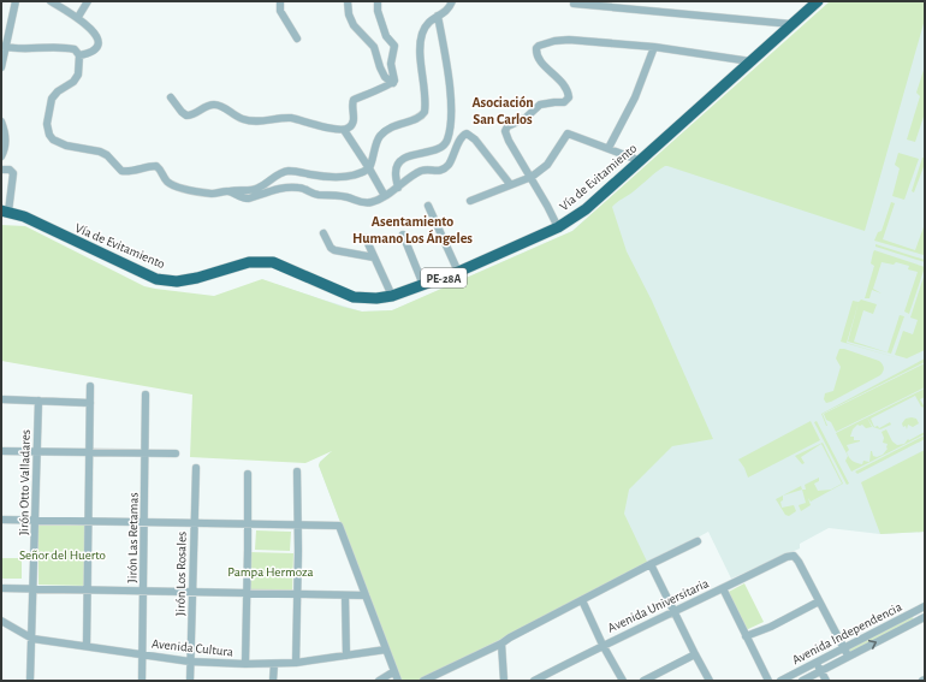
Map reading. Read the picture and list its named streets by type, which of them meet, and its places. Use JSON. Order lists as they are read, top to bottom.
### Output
{
  "streets": {
    "highway": ["Vía de Evitamiento", "PE-28A"],
    "street": [
      "Jirón Otto Valladares",
      "Jirón Las Retamas",
      "Jirón Los Rosales",
      "Avenida Universitaria",
      "Avenida Independencia",
      "Avenida Cultura"
    ]
  },
  "crossings": [
    ["Jirón Otto Valladares", "Avenida Cultura"],
    ["Jirón Las Retamas", "Avenida Cultura"],
    ["Jirón Los Rosales", "Avenida Cultura"]
  ],
  "districts": ["Asociación San Carlos", "Asentamiento Humano Los Ángeles"],
  "parks": ["Señor del Huerto", "Pampa Hermoza"]
}
